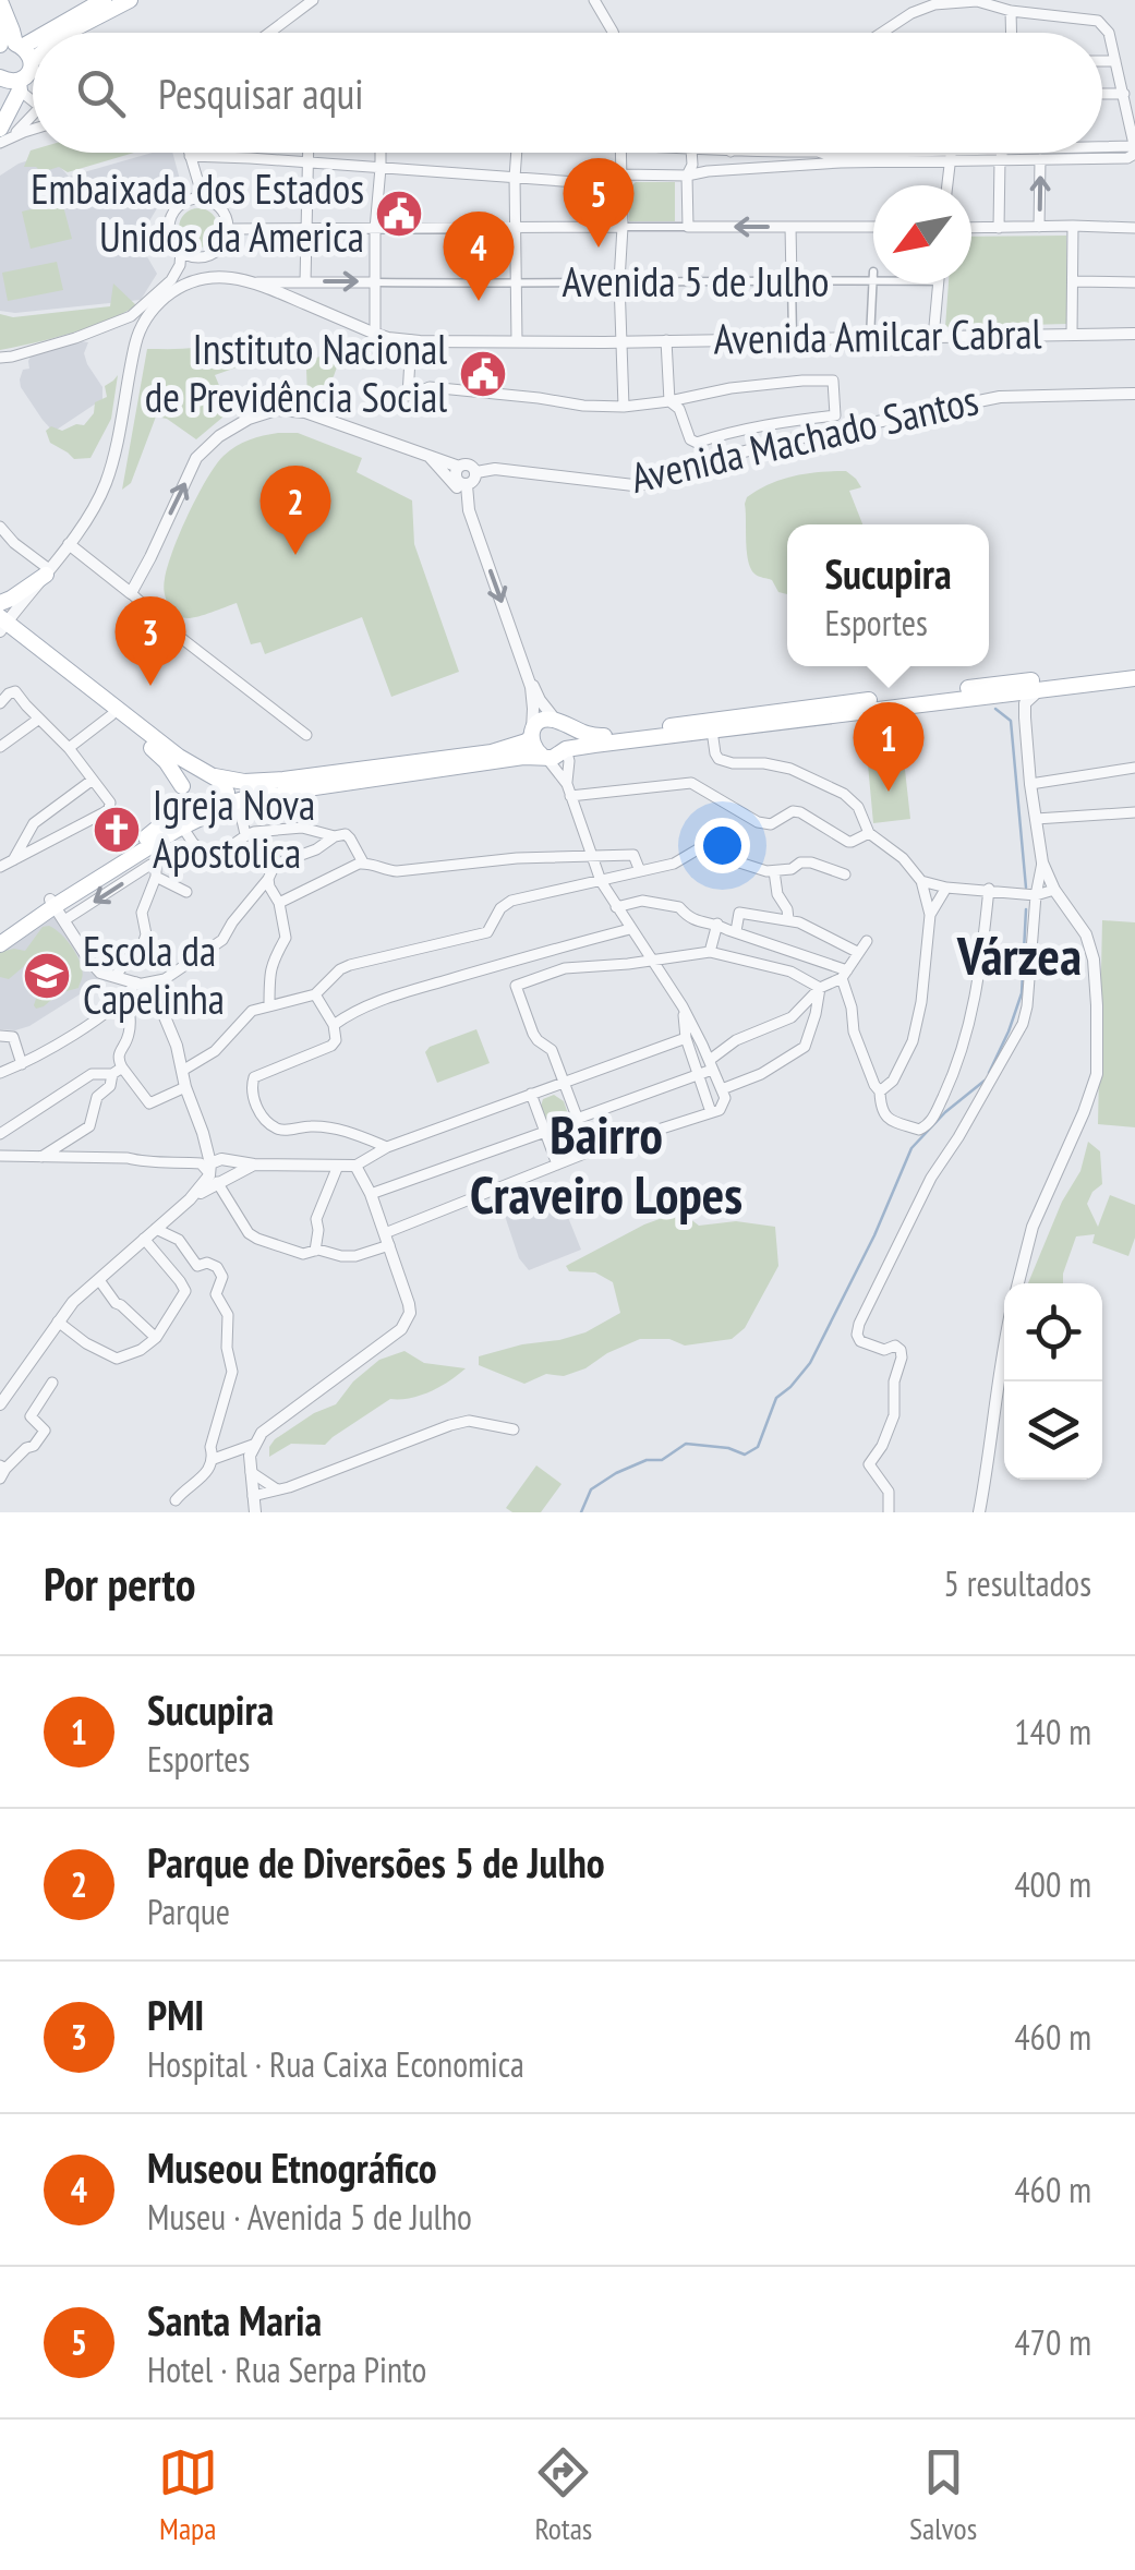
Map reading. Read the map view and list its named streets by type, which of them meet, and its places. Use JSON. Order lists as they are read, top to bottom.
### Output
{
  "streets": {
    "street": ["Avenida 5 de Julho", "Avenida Amilcar Cabral", "Avenida Machado Santos"]
  },
  "crossings": [
    ["Avenida 5 de Julho", "Avenida Amilcar Cabral"]
  ],
  "districts": ["Várzea", "Bairro Craveiro Lopes"],
  "places": {
    "public building": ["Embaixada dos Estados Unidos da America", "Instituto Nacional de Previdência Social"],
    "church": ["Igreja Nova Apostolica"],
    "school or university": ["Escola da Capelinha"]
  },
  "north": "bottom left",
  "page": {
    "search": "Pesquisar aqui",
    "pins": [
      "5",
      "4",
      "2",
      "3",
      "1"
    ],
    "popup": ["Sucupira", "Esportes"],
    "heading": ["Por perto", "5 resultados"],
    "list": [
      {
        "mark": "1",
        "name": "Sucupira",
        "note": "Esportes",
        "value": "140 m"
      },
      {
        "mark": "2",
        "name": "Parque de Diversões 5 de Julho",
        "note": "Parque",
        "value": "400 m"
      },
      {
        "mark": "3",
        "name": "PMI",
        "note": "Hospital · Rua Caixa Economica",
        "value": "460 m"
      },
      {
        "mark": "4",
        "name": "Museou Etnográfico",
        "note": "Museu · Avenida 5 de Julho",
        "value": "460 m"
      },
      {
        "mark": "5",
        "name": "Santa Maria",
        "note": "Hotel · Rua Serpa Pinto",
        "value": "470 m"
      }
    ],
    "nav": ["Mapa", "Rotas", "Salvos"]
  }
}
